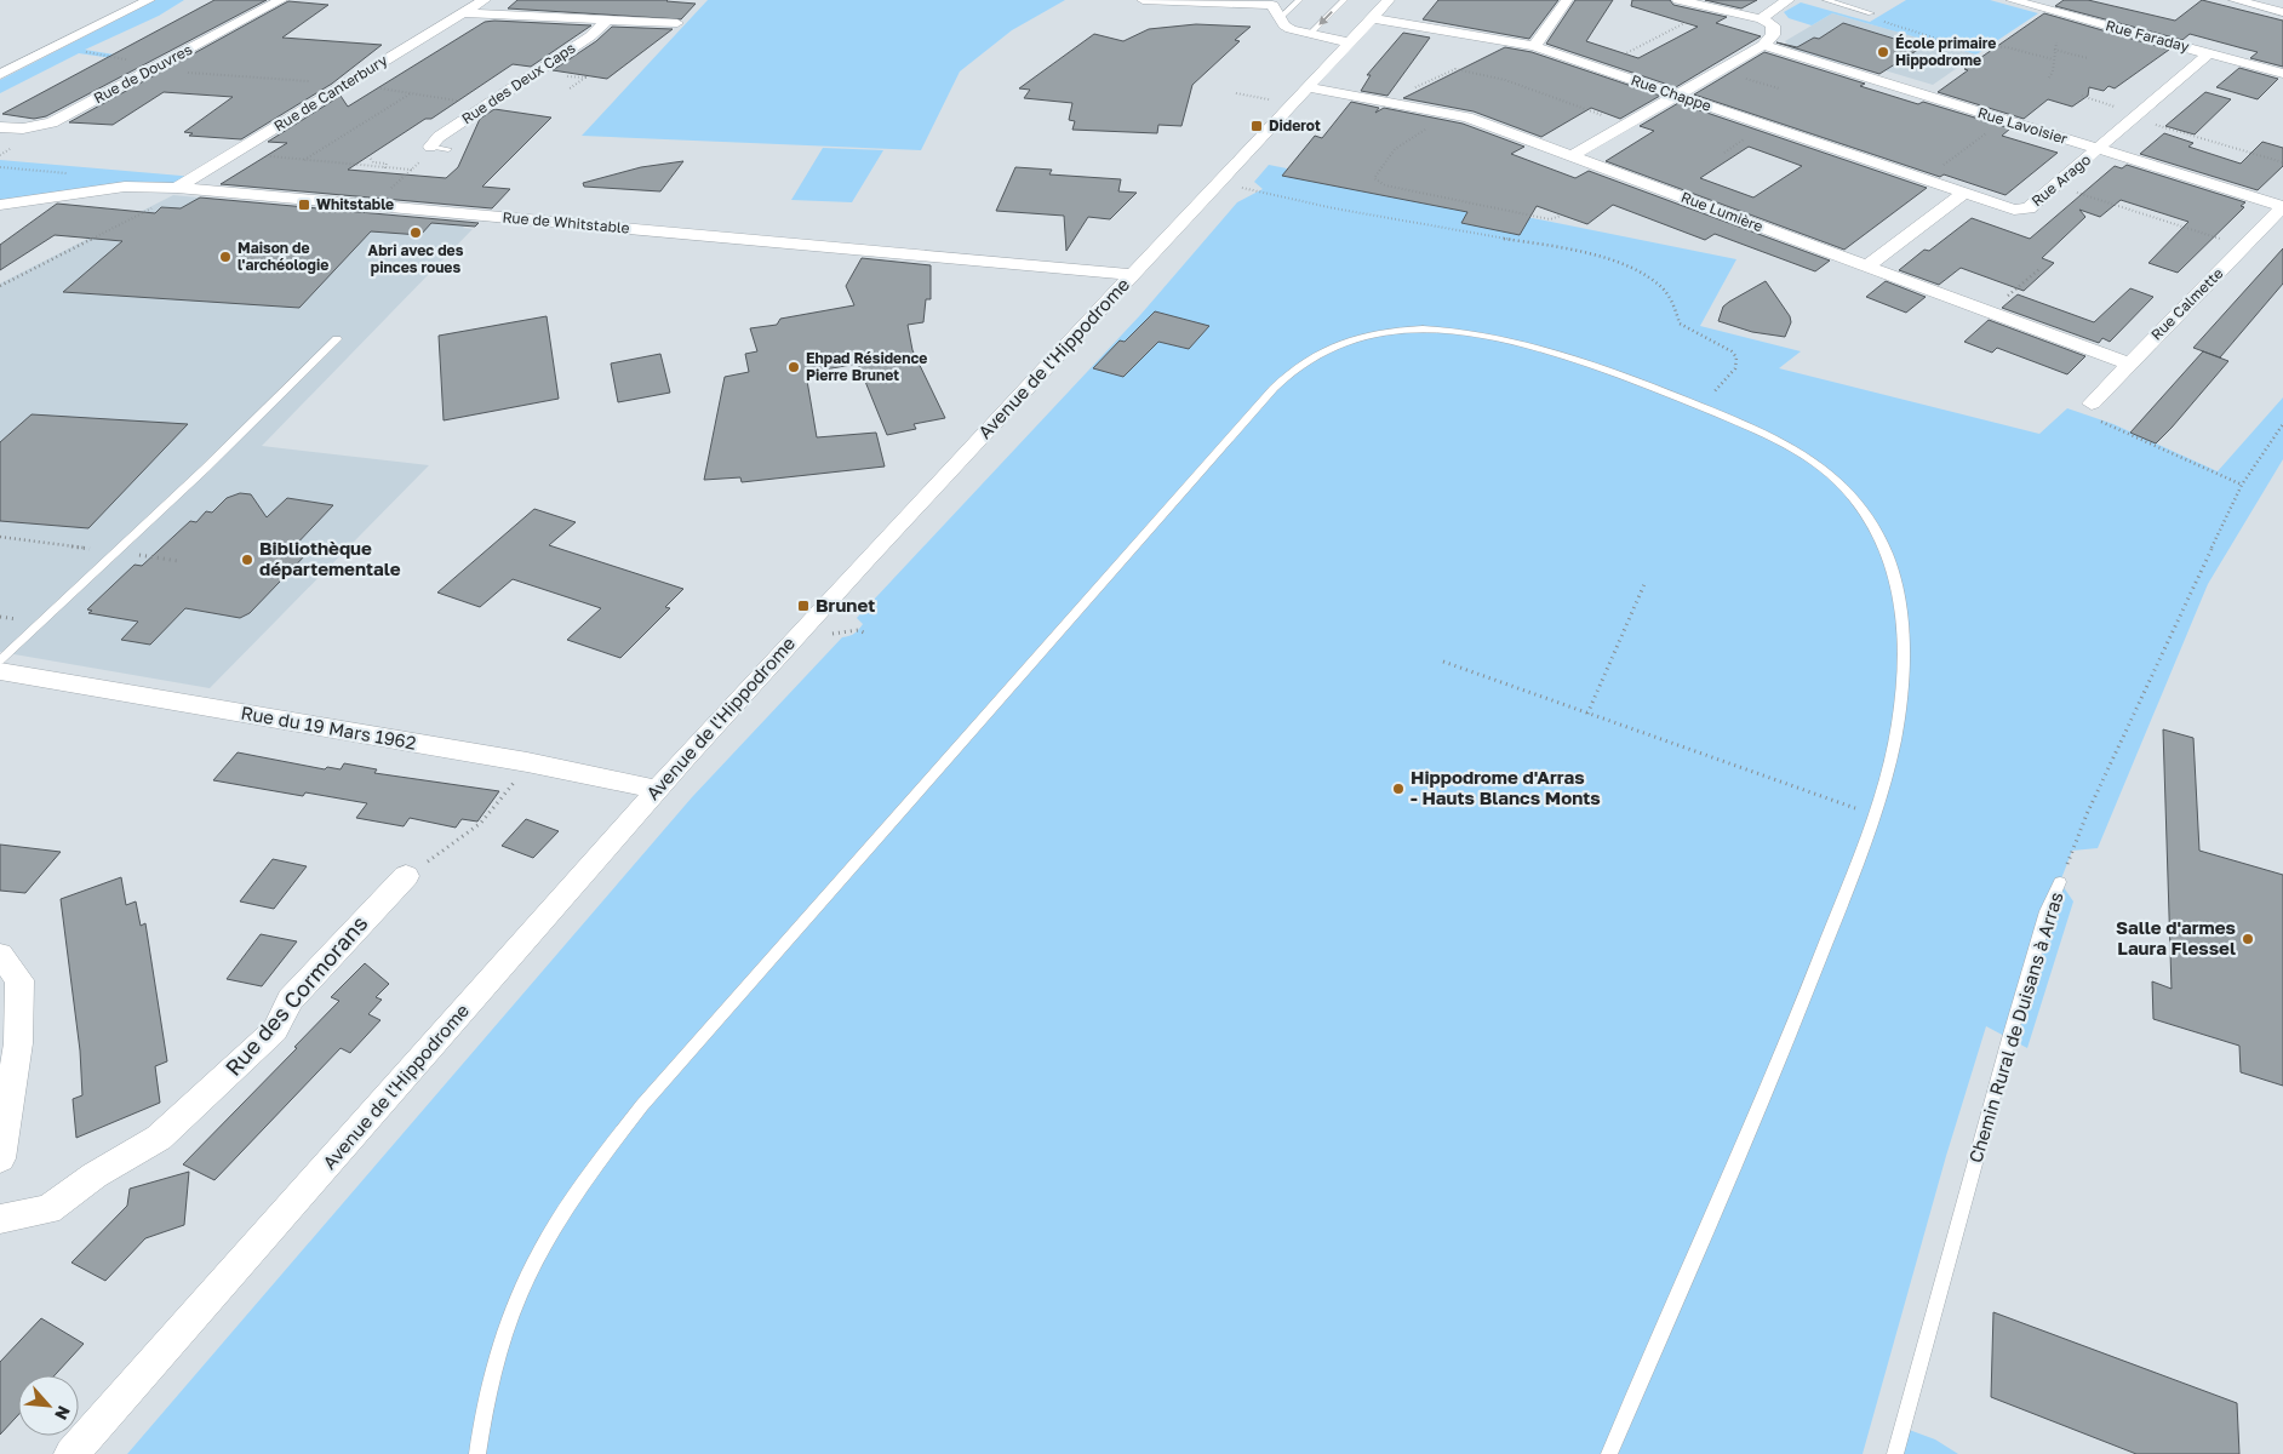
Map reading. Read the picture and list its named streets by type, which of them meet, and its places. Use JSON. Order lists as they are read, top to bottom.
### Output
{
  "streets": {
    "street": [
      "Rue Faraday",
      "Rue de Douvres",
      "Rue des Deux Caps",
      "Rue de Canterbury",
      "Rue Chappe",
      "Rue Lavoisier",
      "Rue Arago",
      "Rue Lumière",
      "Rue de Whitstable",
      "Rue Calmette",
      "Avenue de l'Hippodrome",
      "Rue du 19 Mars 1962",
      "Rue des Cormorans"
    ],
    "lane": ["Chemin Rural de Duisans à Arras"]
  },
  "crossings": [
    ["Rue Faraday", "Rue Arago"],
    ["Rue des Deux Caps", "Rue de Canterbury"],
    ["Rue de Canterbury", "Rue de Whitstable"],
    ["Rue Chappe", "Rue Arago"],
    ["Rue Chappe", "Avenue de l'Hippodrome"],
    ["Rue Lavoisier", "Rue Arago"],
    ["Rue Lavoisier", "Rue Calmette"],
    ["Rue Lumière", "Rue Calmette"],
    ["Rue Lumière", "Avenue de l'Hippodrome"],
    ["Rue de Whitstable", "Avenue de l'Hippodrome"],
    ["Avenue de l'Hippodrome", "Rue du 19 Mars 1962"]
  ],
  "places": {
    "other": [
      "École primaire Hippodrome",
      "Abri avec des pinces roues",
      "Maison de l'archéologie",
      "Ehpad Résidence Pierre Brunet",
      "Bibliothèque départementale",
      "Hippodrome d'Arras - Hauts Blancs Monts",
      "Salle d'armes Laura Flessel"
    ],
    "transit": ["Diderot", "Whitstable", "Brunet"]
  },
  "north": "bottom right"
}
